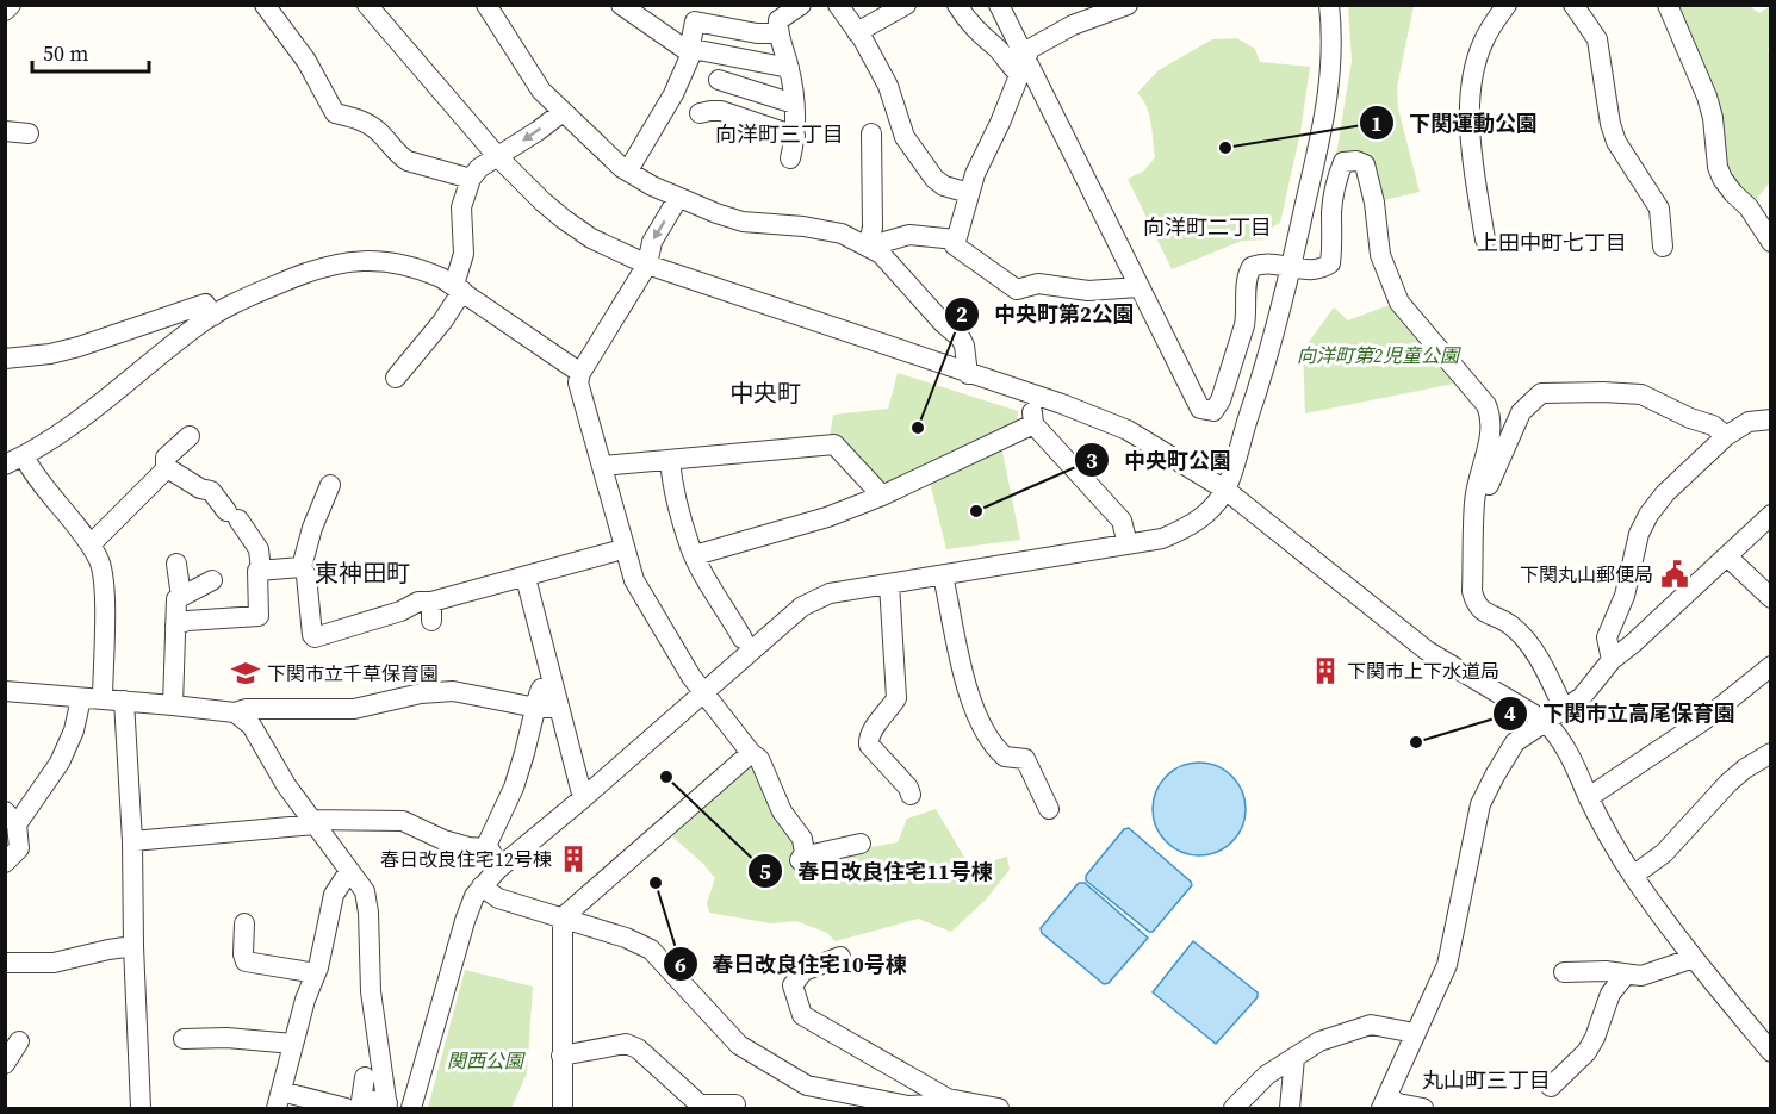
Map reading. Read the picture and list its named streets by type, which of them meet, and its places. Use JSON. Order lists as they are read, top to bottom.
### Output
{
  "districts": [
    "向洋町三丁目",
    "向洋町二丁目",
    "上田中町七丁目",
    "中央町",
    "東神田町",
    "丸山町三丁目"
  ],
  "parks": ["向洋町第2児童公園", "関西公園"],
  "places": {
    "other": [
      "下関運動公園",
      "中央町第2公園",
      "中央町公園",
      "下関市立高尾保育園",
      "春日改良住宅11号棟",
      "春日改良住宅10号棟"
    ],
    "public building": ["下関丸山郵便局"],
    "building": ["下関市上下水道局", "春日改良住宅12号棟"],
    "school or university": ["下関市立千草保育園"]
  },
  "scale_bar": "50 m"
}
